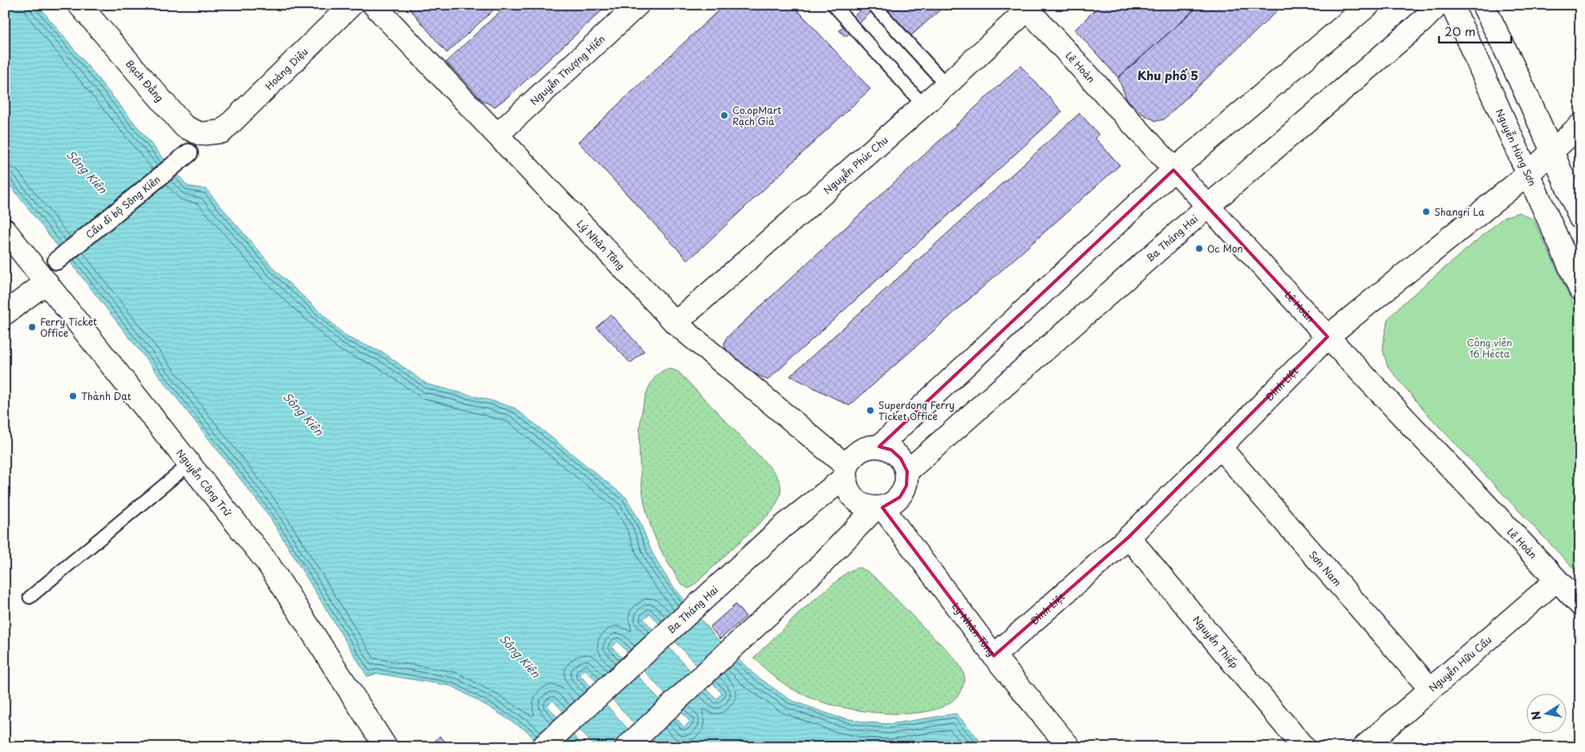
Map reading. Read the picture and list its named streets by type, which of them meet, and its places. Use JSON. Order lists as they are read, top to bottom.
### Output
{
  "streets": {
    "street": [
      "Lê Hoàn",
      "Hoàng Diệu",
      "Nguyễn Thượng Hiền",
      "Bạch Đằng",
      "Nguyễn Hùng Sơn",
      "Nguyễn Phúc Chu",
      "Cầu đi bộ Sông Kiên",
      "Ba Tháng Hai",
      "Lý Nhân Tông",
      "Đinh Liệt",
      "Nguyễn Công Trứ",
      "Sơn Nam",
      "Nguyễn Thiếp",
      "Nguyễn Hữu Cầu"
    ]
  },
  "crossings": [
    ["Lê Hoàn", "Nguyễn Phúc Chu"],
    ["Lê Hoàn", "Ba Tháng Hai"],
    ["Lê Hoàn", "Đinh Liệt"],
    ["Lê Hoàn", "Nguyễn Hữu Cầu"],
    ["Hoàng Diệu", "Bạch Đằng"],
    ["Nguyễn Thượng Hiền", "Lý Nhân Tông"],
    ["Nguyễn Hùng Sơn", "Đinh Liệt"],
    ["Nguyễn Phúc Chu", "Lý Nhân Tông"],
    ["Ba Tháng Hai", "Lý Nhân Tông"],
    ["Lý Nhân Tông", "Đinh Liệt"],
    ["Đinh Liệt", "Sơn Nam"],
    ["Đinh Liệt", "Nguyễn Thiếp"],
    ["Sơn Nam", "Nguyễn Hữu Cầu"]
  ],
  "districts": ["Khu phố 5"],
  "water": ["Sông Kiên"],
  "parks": ["Công viên 16 Hécta"],
  "places": [
    "Co.opMart Rạch Giá",
    "Shangri La",
    "Oc Mon",
    "Ferry Ticket Office",
    "Thành Dạt",
    "Superdong Ferry Ticket Office"
  ],
  "scale_bar": "20 m",
  "north": "left"
}
